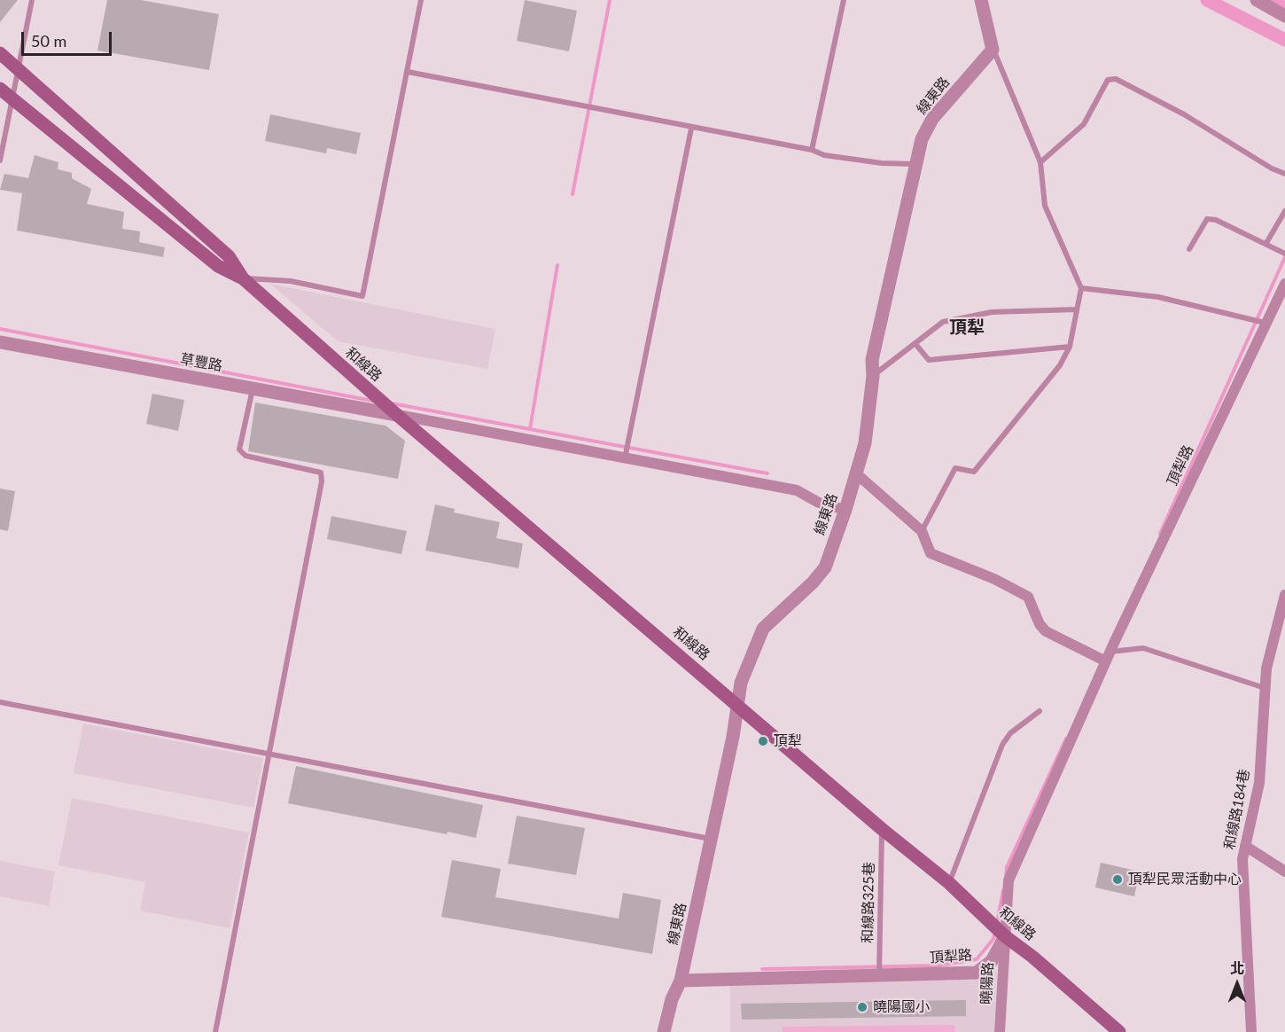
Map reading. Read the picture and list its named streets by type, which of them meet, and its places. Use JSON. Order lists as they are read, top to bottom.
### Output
{
  "streets": {
    "main road": ["和線路"],
    "street": [
      "線東路",
      "草豐路",
      "頂犁路",
      "和線路184巷",
      "曉陽路"
    ],
    "lane": ["和線路325巷"]
  },
  "crossings": [
    ["線東路", "和線路"],
    ["線東路", "頂犁路"],
    ["草豐路", "和線路"],
    ["和線路", "頂犁路"],
    ["和線路", "和線路325巷"],
    ["和線路", "曉陽路"],
    ["頂犁路", "和線路325巷"],
    ["頂犁路", "曉陽路"]
  ],
  "districts": ["頂犁"],
  "places": ["頂犁", "頂犁民眾活動中心", "曉陽國小"],
  "scale_bar": "50 m",
  "north": "top"
}
